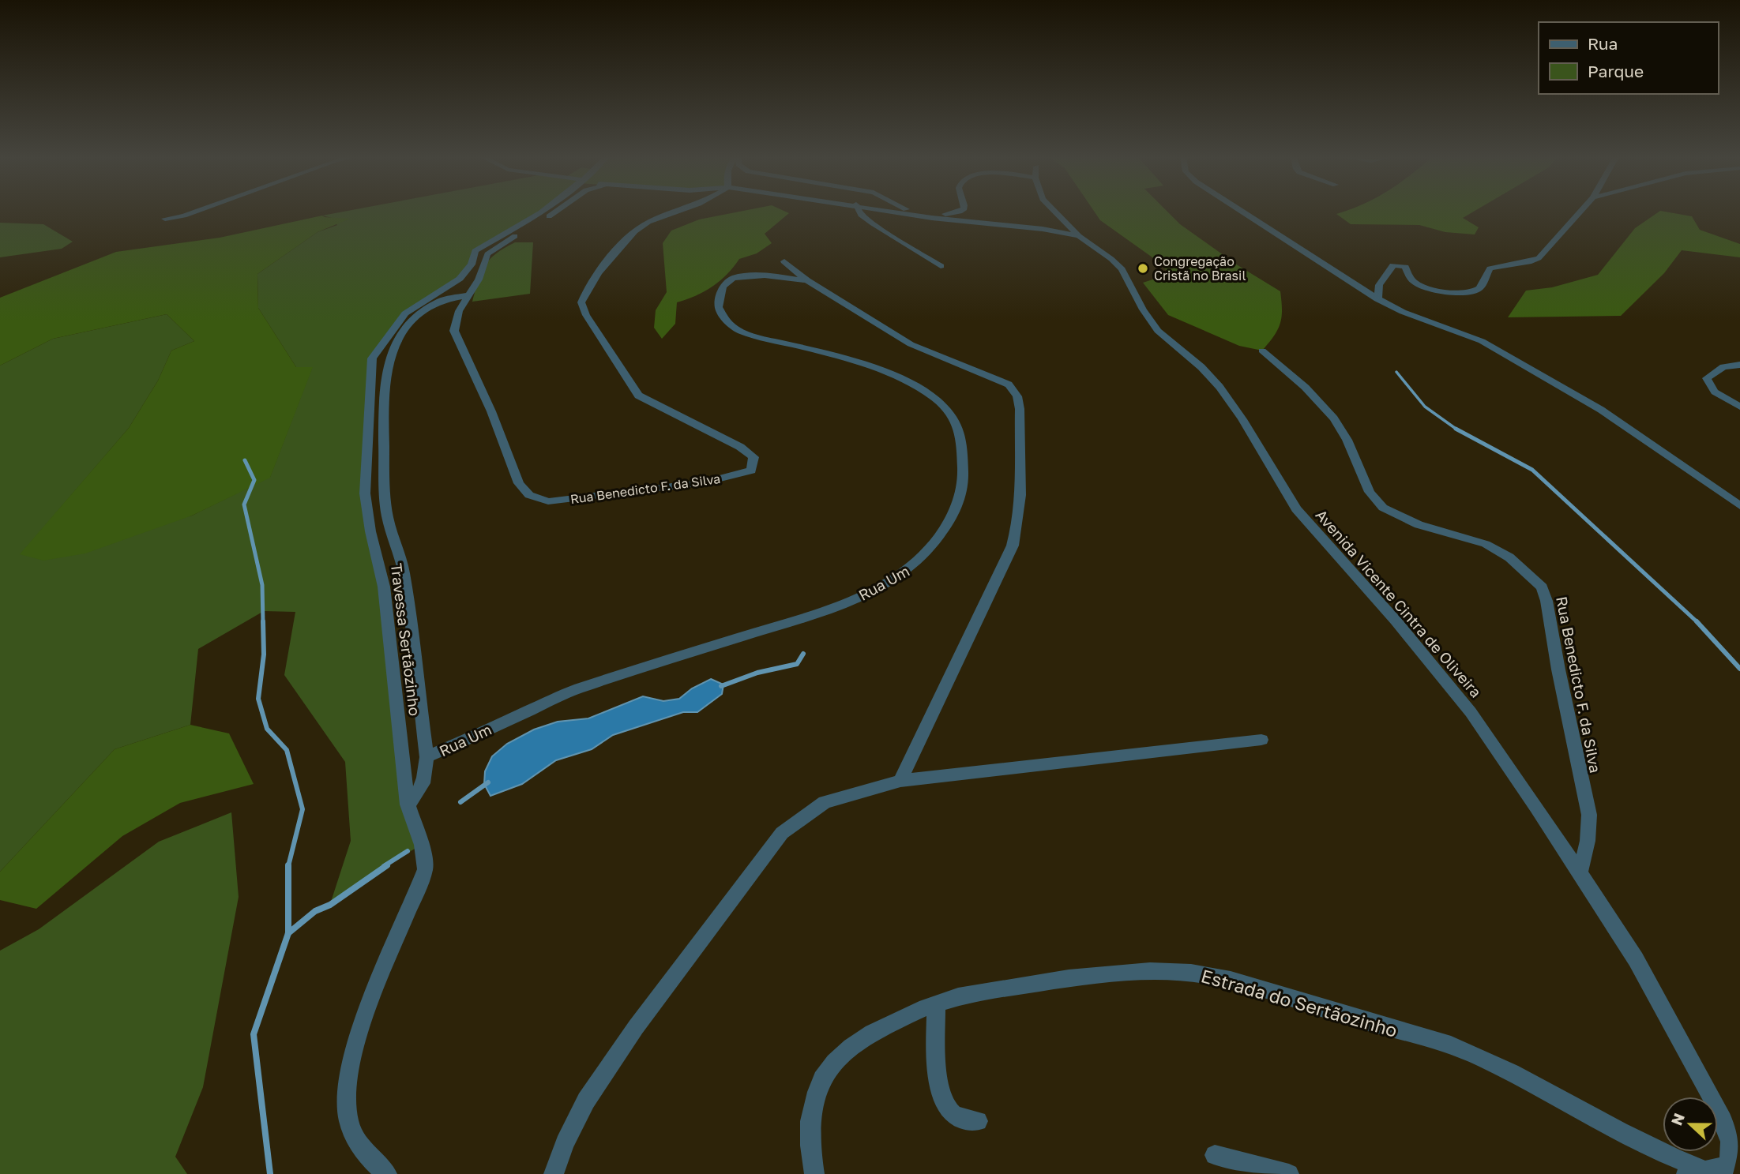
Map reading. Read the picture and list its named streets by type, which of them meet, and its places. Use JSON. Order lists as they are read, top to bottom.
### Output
{
  "streets": {
    "street": [
      "Rua Benedicto F. da Silva",
      "Rua Um",
      "Avenida Vicente Cintra de Oliveira",
      "Travessa Sertãozinho",
      "Estrada do Sertãozinho"
    ]
  },
  "crossings": [
    ["Rua Benedicto F. da Silva", "Avenida Vicente Cintra de Oliveira"],
    ["Rua Um", "Travessa Sertãozinho"],
    ["Avenida Vicente Cintra de Oliveira", "Estrada do Sertãozinho"]
  ],
  "places": ["Congregação Cristã no Brasil"],
  "legend": ["Rua", "Parque"],
  "north": "left"
}
